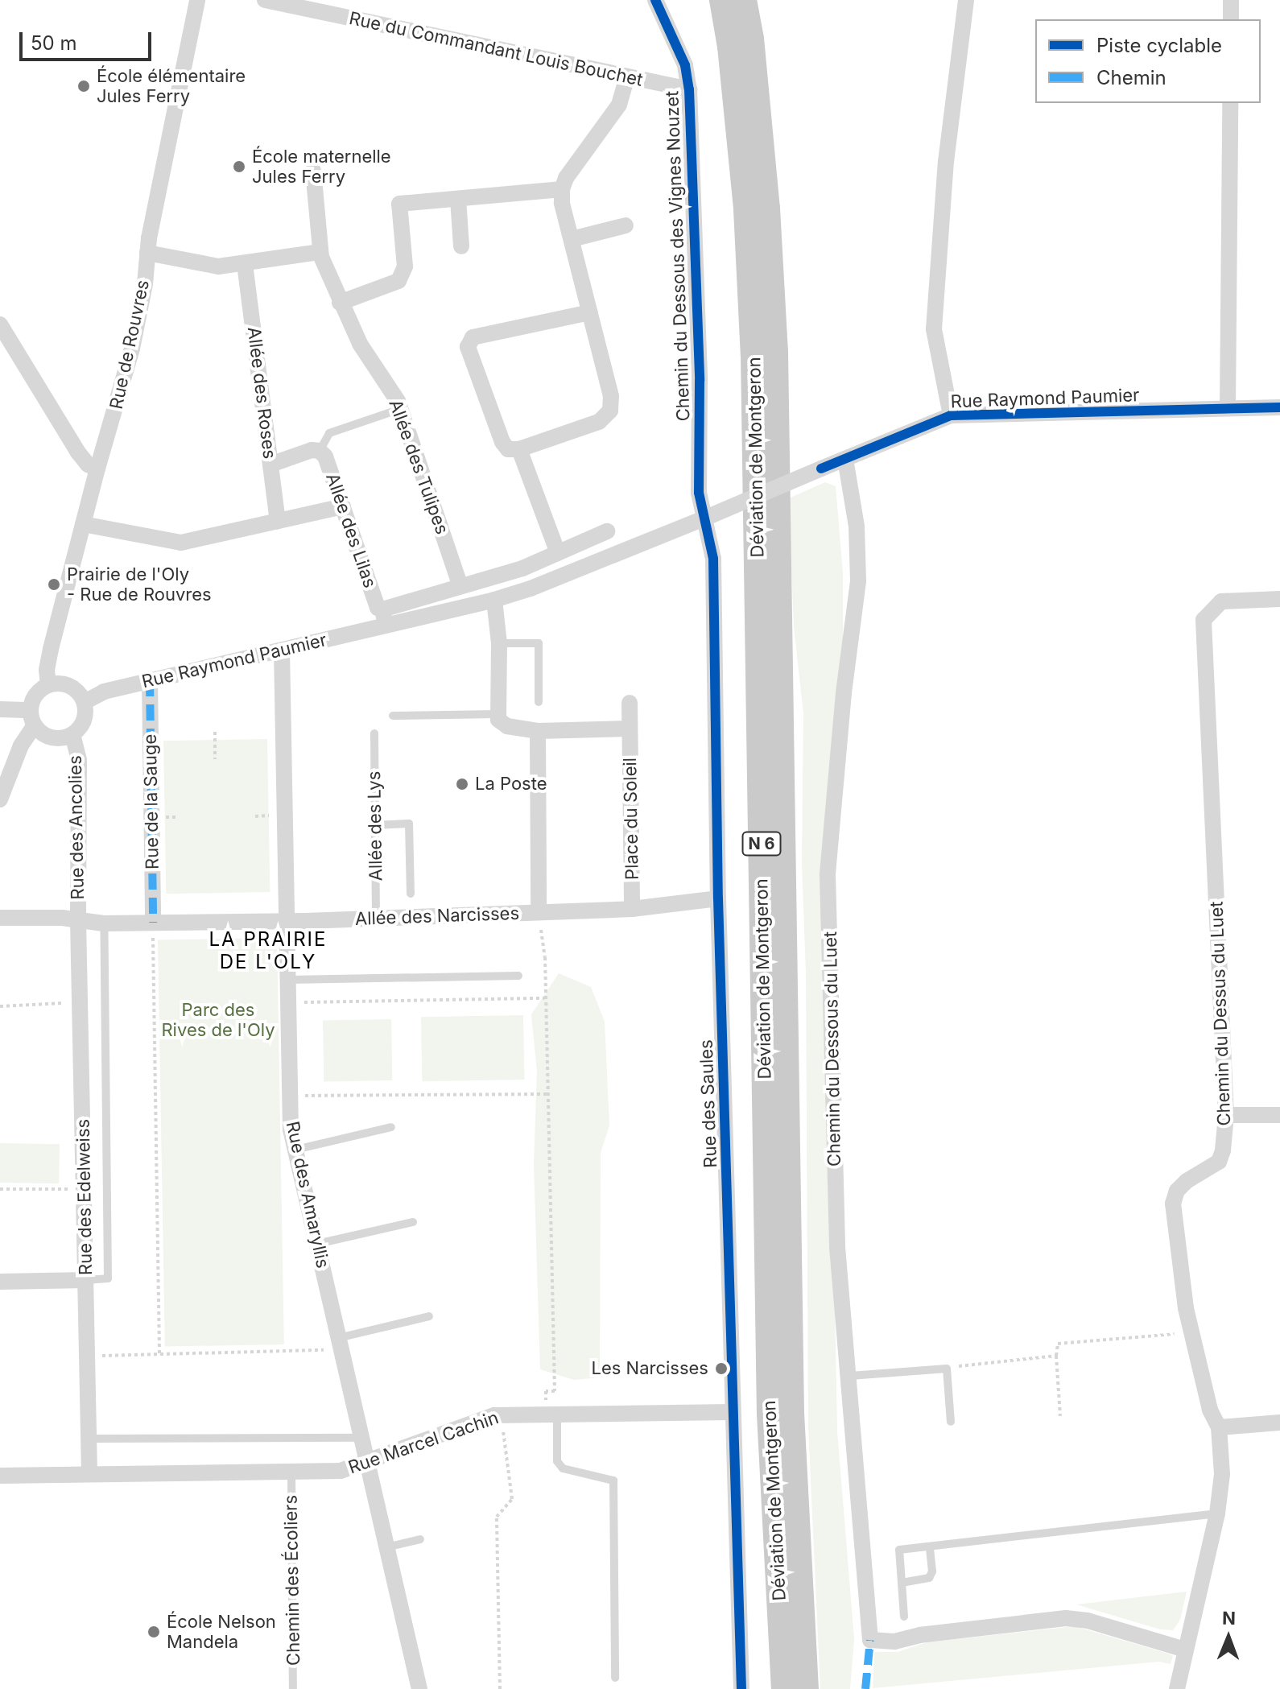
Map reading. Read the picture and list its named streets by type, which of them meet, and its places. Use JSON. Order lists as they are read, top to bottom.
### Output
{
  "streets": {
    "main road": ["Déviation de Montgeron", "N 6"],
    "street": [
      "Rue du Commandant Louis Bouchet",
      "Chemin du Dessous des Vignes Nouzet",
      "Rue de Rouvres",
      "Allée des Roses",
      "Rue Raymond Paumier",
      "Allée des Tulipes",
      "Allée des Lilas",
      "Rue de la Sauge",
      "Place du Soleil",
      "Rue des Ancolies",
      "Allée des Narcisses",
      "Chemin du Dessus du Luet",
      "Chemin du Dessous du Luet",
      "Rue des Saules",
      "Rue des Amaryllis",
      "Rue des Edelweiss",
      "Rue Marcel Cachin"
    ],
    "lane": ["Allée des Lys", "Chemin des Écoliers"]
  },
  "crossings": [
    ["Rue du Commandant Louis Bouchet", "Chemin du Dessous des Vignes Nouzet"],
    ["Chemin du Dessous des Vignes Nouzet", "Rue Raymond Paumier"],
    ["Chemin du Dessous des Vignes Nouzet", "Rue des Saules"],
    ["Rue de Rouvres", "Rue Raymond Paumier"],
    ["Rue de Rouvres", "Rue des Ancolies"],
    ["Allée des Roses", "Allée des Lilas"],
    ["Rue Raymond Paumier", "Allée des Tulipes"],
    ["Rue Raymond Paumier", "Allée des Lilas"],
    ["Rue Raymond Paumier", "Rue de la Sauge"],
    ["Rue Raymond Paumier", "Rue des Ancolies"],
    ["Rue Raymond Paumier", "Chemin du Dessous du Luet"],
    ["Rue Raymond Paumier", "Rue des Saules"],
    ["Rue Raymond Paumier", "Rue des Amaryllis"],
    ["Allée des Tulipes", "Allée des Lilas"],
    ["Rue de la Sauge", "Allée des Narcisses"],
    ["Place du Soleil", "Allée des Narcisses"],
    ["Allée des Lys", "Allée des Narcisses"],
    ["Rue des Ancolies", "Allée des Narcisses"],
    ["Rue des Ancolies", "Rue des Edelweiss"],
    ["Allée des Narcisses", "Rue des Saules"],
    ["Allée des Narcisses", "Rue des Amaryllis"],
    ["Allée des Narcisses", "Rue des Edelweiss"],
    ["Chemin du Dessus du Luet", "Chemin du Dessous du Luet"],
    ["Rue des Saules", "Rue Marcel Cachin"],
    ["Rue des Amaryllis", "Rue Marcel Cachin"],
    ["Rue des Edelweiss", "Rue Marcel Cachin"],
    ["Rue Marcel Cachin", "Chemin des Écoliers"]
  ],
  "districts": ["LA PRAIRIE DE L'OLY"],
  "parks": ["Parc des Rives de l'Oly"],
  "places": [
    "École élémentaire Jules Ferry",
    "École maternelle Jules Ferry",
    "Prairie de l'Oly - Rue de Rouvres",
    "La Poste",
    "Les Narcisses",
    "École Nelson Mandela"
  ],
  "legend": ["Piste cyclable", "Chemin"],
  "scale_bar": "50 m",
  "north": "top"
}
